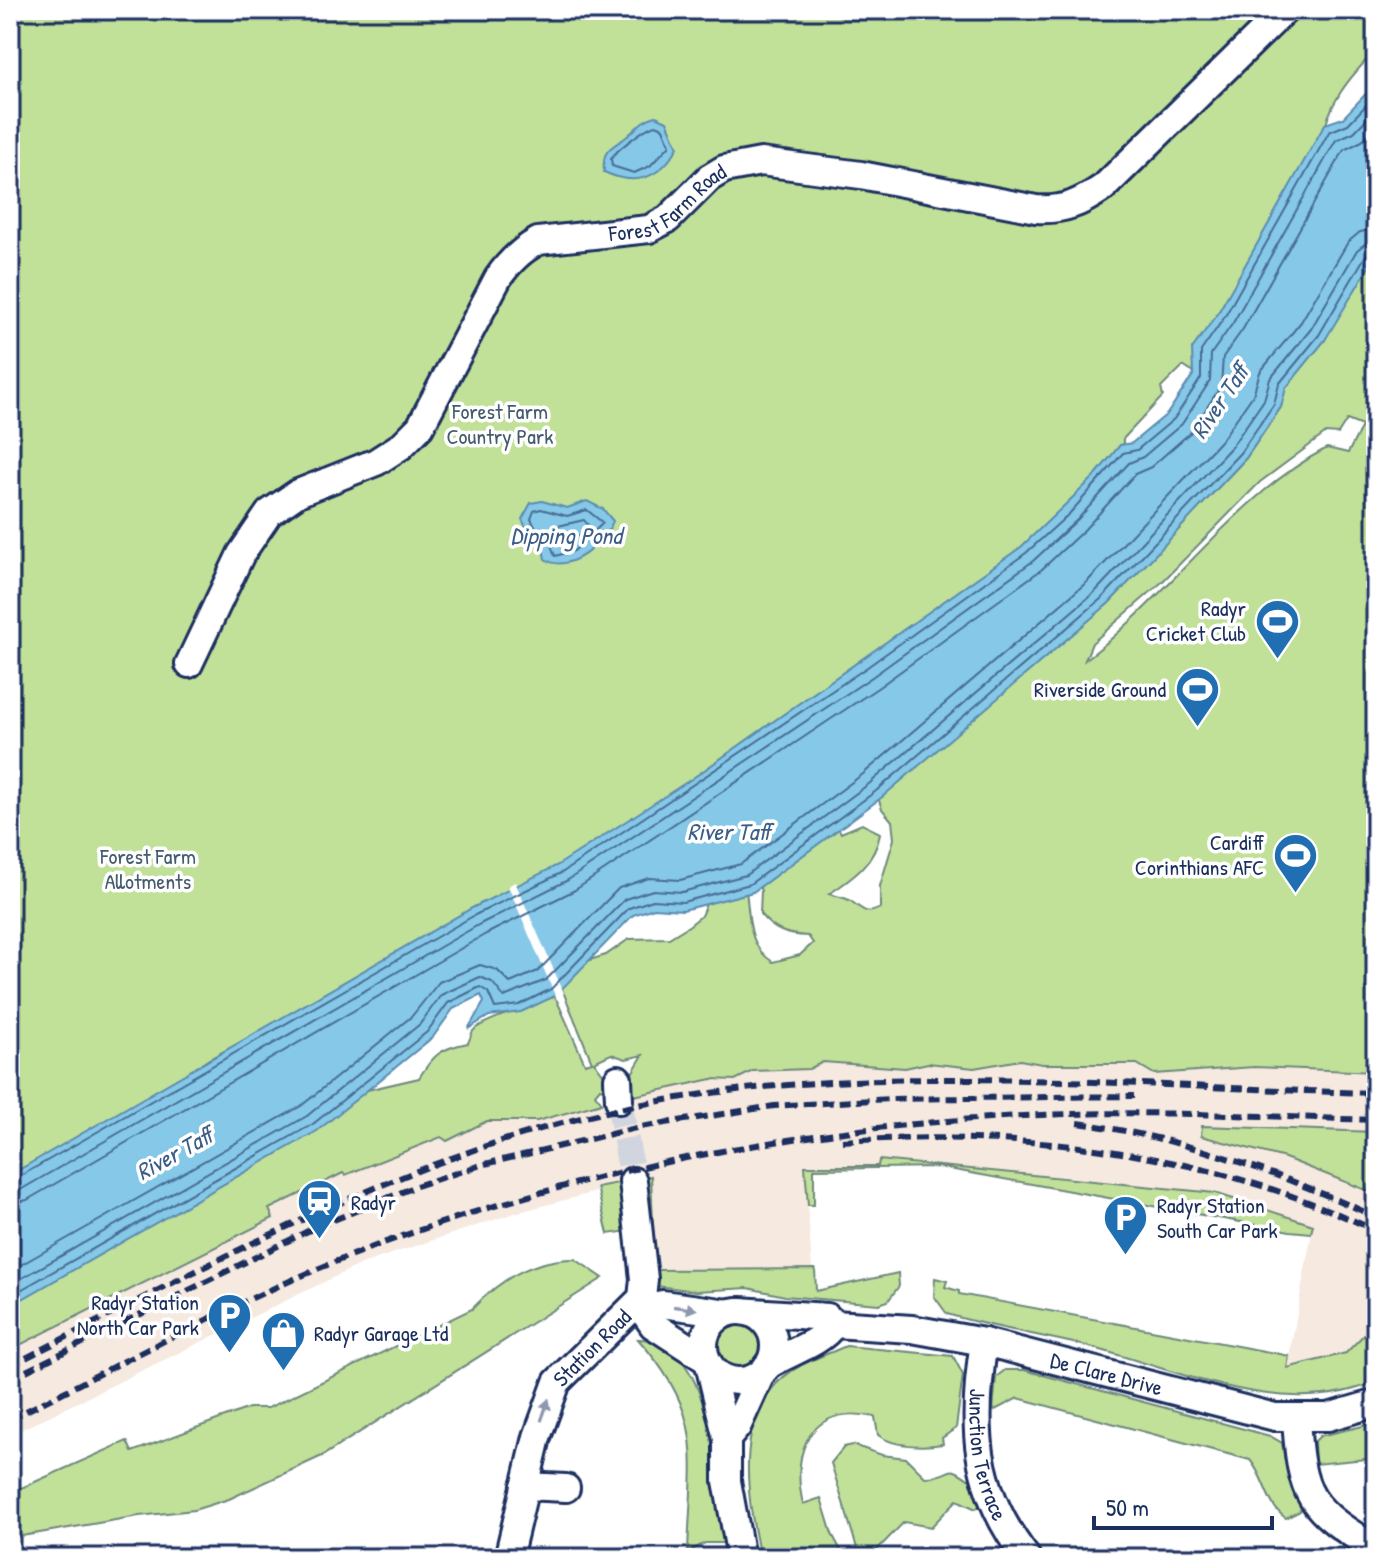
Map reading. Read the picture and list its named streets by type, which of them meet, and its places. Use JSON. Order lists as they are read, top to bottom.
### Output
{
  "streets": {
    "street": [
      "Forest Farm Road",
      "Station Road",
      "De Clare Drive",
      "Junction Terrace"
    ]
  },
  "crossings": [
    ["Station Road", "De Clare Drive"],
    ["De Clare Drive", "Junction Terrace"]
  ],
  "one_way": ["Station Road"],
  "water": ["River Taff", "Dipping Pond"],
  "parks": ["Forest Farm Country Park", "Forest Farm Allotments"],
  "places": {
    "sports": ["Radyr Cricket Club", "Riverside Ground", "Cardiff Corinthians AFC"],
    "station": ["Radyr"],
    "parking": ["Radyr Station South Car Park", "Radyr Station North Car Park"],
    "shop": ["Radyr Garage Ltd"]
  },
  "scale_bar": "50 m"
}
